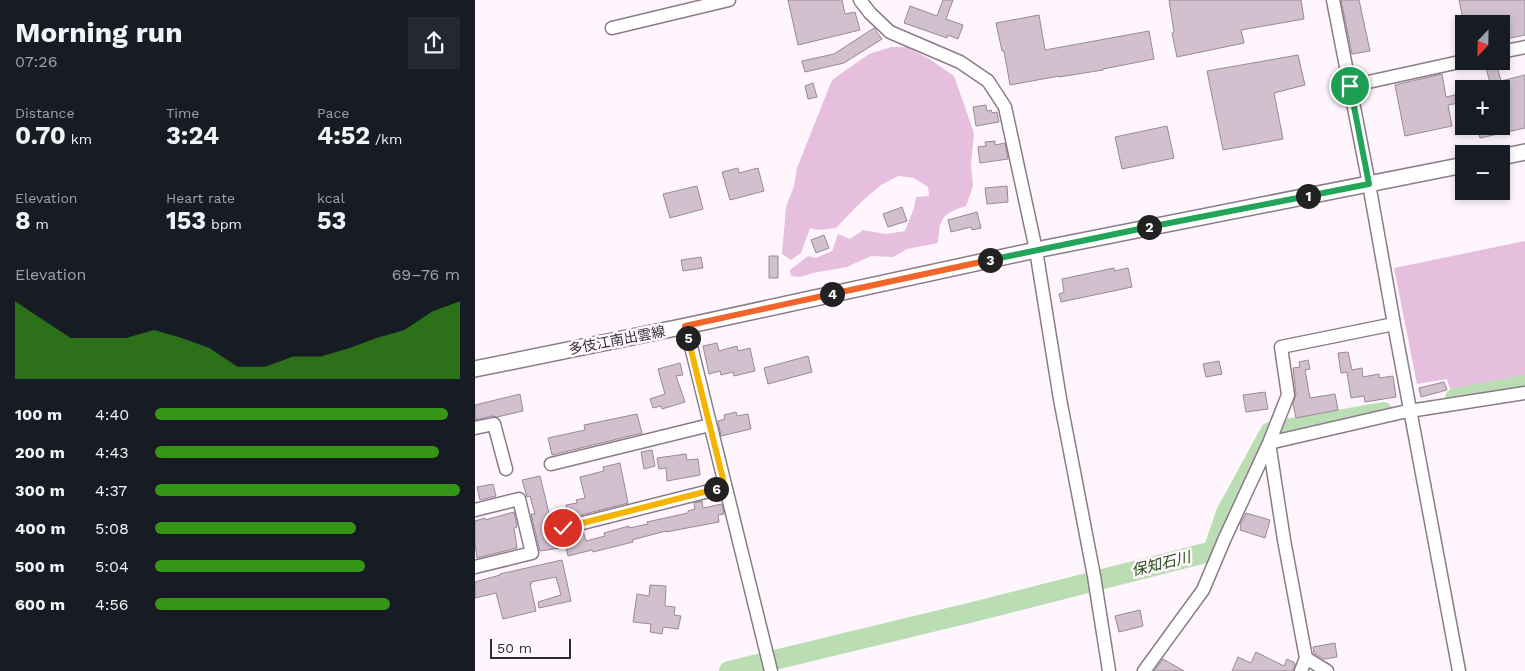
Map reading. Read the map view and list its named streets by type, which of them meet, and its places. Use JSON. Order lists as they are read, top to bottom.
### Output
{
  "streets": {
    "main road": ["多伎江南出雲線"]
  },
  "water": ["保知石川"],
  "scale_bar": "50 m",
  "north": "bottom",
  "page": {
    "heading": ["Morning run", "07:26"],
    "map_buttons": ["+", "−"],
    "stats": [
      ["Distance", "0.70 km"],
      ["Time", "3:24"],
      ["Pace", "4:52 /km"],
      ["Elevation", "8 m"],
      ["Heart rate", "153 bpm"],
      ["kcal", "53"]
    ],
    "pins": [
      "1",
      "2",
      "3",
      "4",
      "5",
      "6"
    ],
    "chart": ["Elevation", "69–76 m"],
    "list": [
      {
        "name": "100 m",
        "note": "4:40"
      },
      {
        "name": "200 m",
        "note": "4:43"
      },
      {
        "name": "300 m",
        "note": "4:37"
      },
      {
        "name": "400 m",
        "note": "5:08"
      },
      {
        "name": "500 m",
        "note": "5:04"
      },
      {
        "name": "600 m",
        "note": "4:56"
      }
    ],
    "scale": "50 m"
  }
}
